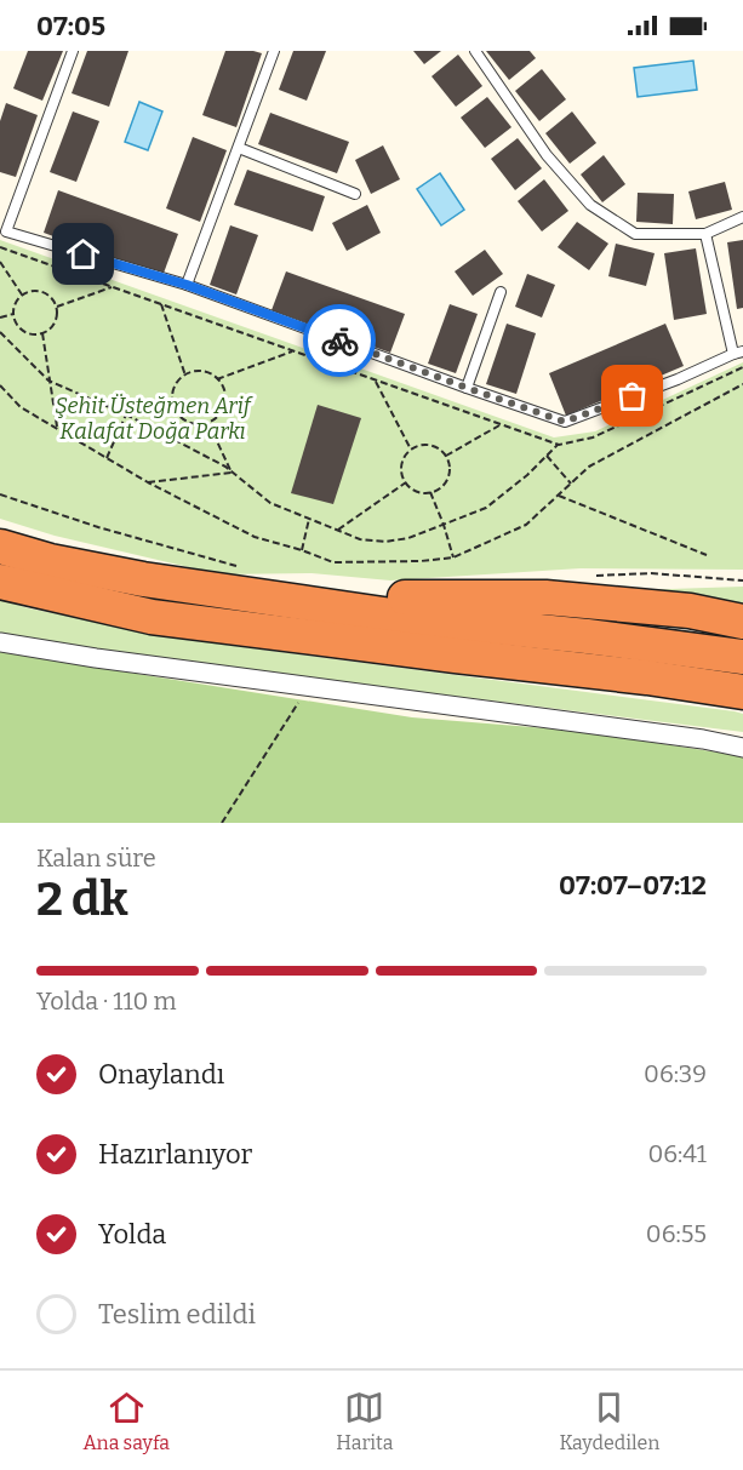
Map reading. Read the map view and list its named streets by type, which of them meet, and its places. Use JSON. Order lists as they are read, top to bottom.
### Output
{
  "parks": ["Şehit Üsteğmen Arif Kalafat Doğa Parkı"],
  "page": {
    "status": "07:05",
    "heading": ["2 dk", "Kalan süre", "07:07–07:12"],
    "bar": "Yolda · 110 m",
    "list": [
      ["Onaylandı", "06:39"],
      ["Hazırlanıyor", "06:41"],
      ["Yolda", "06:55"],
      "Teslim edildi"
    ],
    "tabs": ["Ana sayfa", "Harita", "Kaydedilen"]
  }
}
